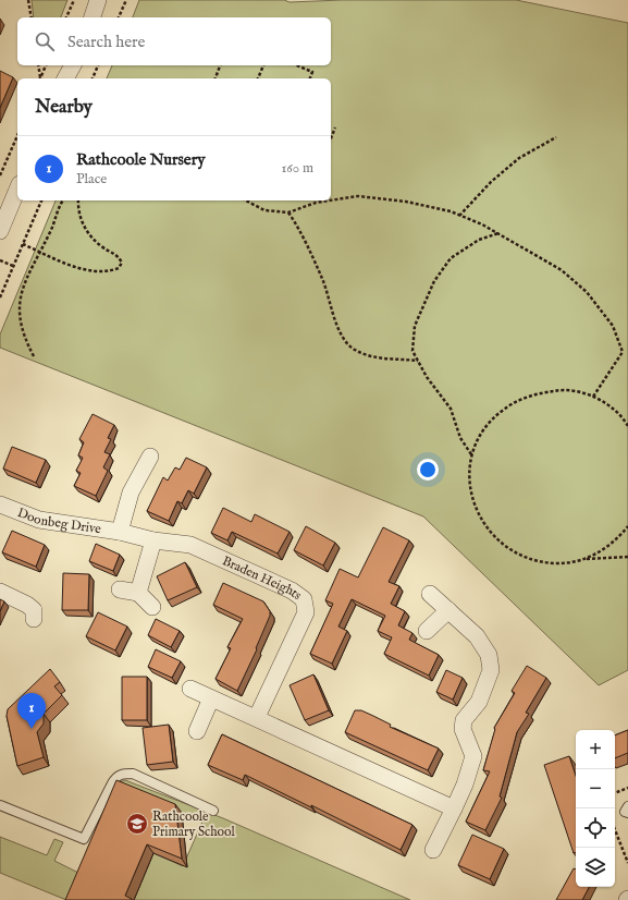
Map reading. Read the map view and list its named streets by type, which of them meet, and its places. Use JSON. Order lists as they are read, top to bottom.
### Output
{
  "streets": {
    "street": ["Doonbeg Drive", "Braden Heights"]
  },
  "crossings": [
    ["Doonbeg Drive", "Braden Heights"]
  ],
  "places": {
    "school or university": ["Rathcoole Primary School"]
  },
  "page": {
    "search": "Search here",
    "heading": "Nearby",
    "list": [
      {
        "mark": "1",
        "name": "Rathcoole Nursery",
        "note": "Place",
        "value": "160 m"
      }
    ],
    "pins": "1",
    "map_buttons": ["+", "−"]
  }
}
